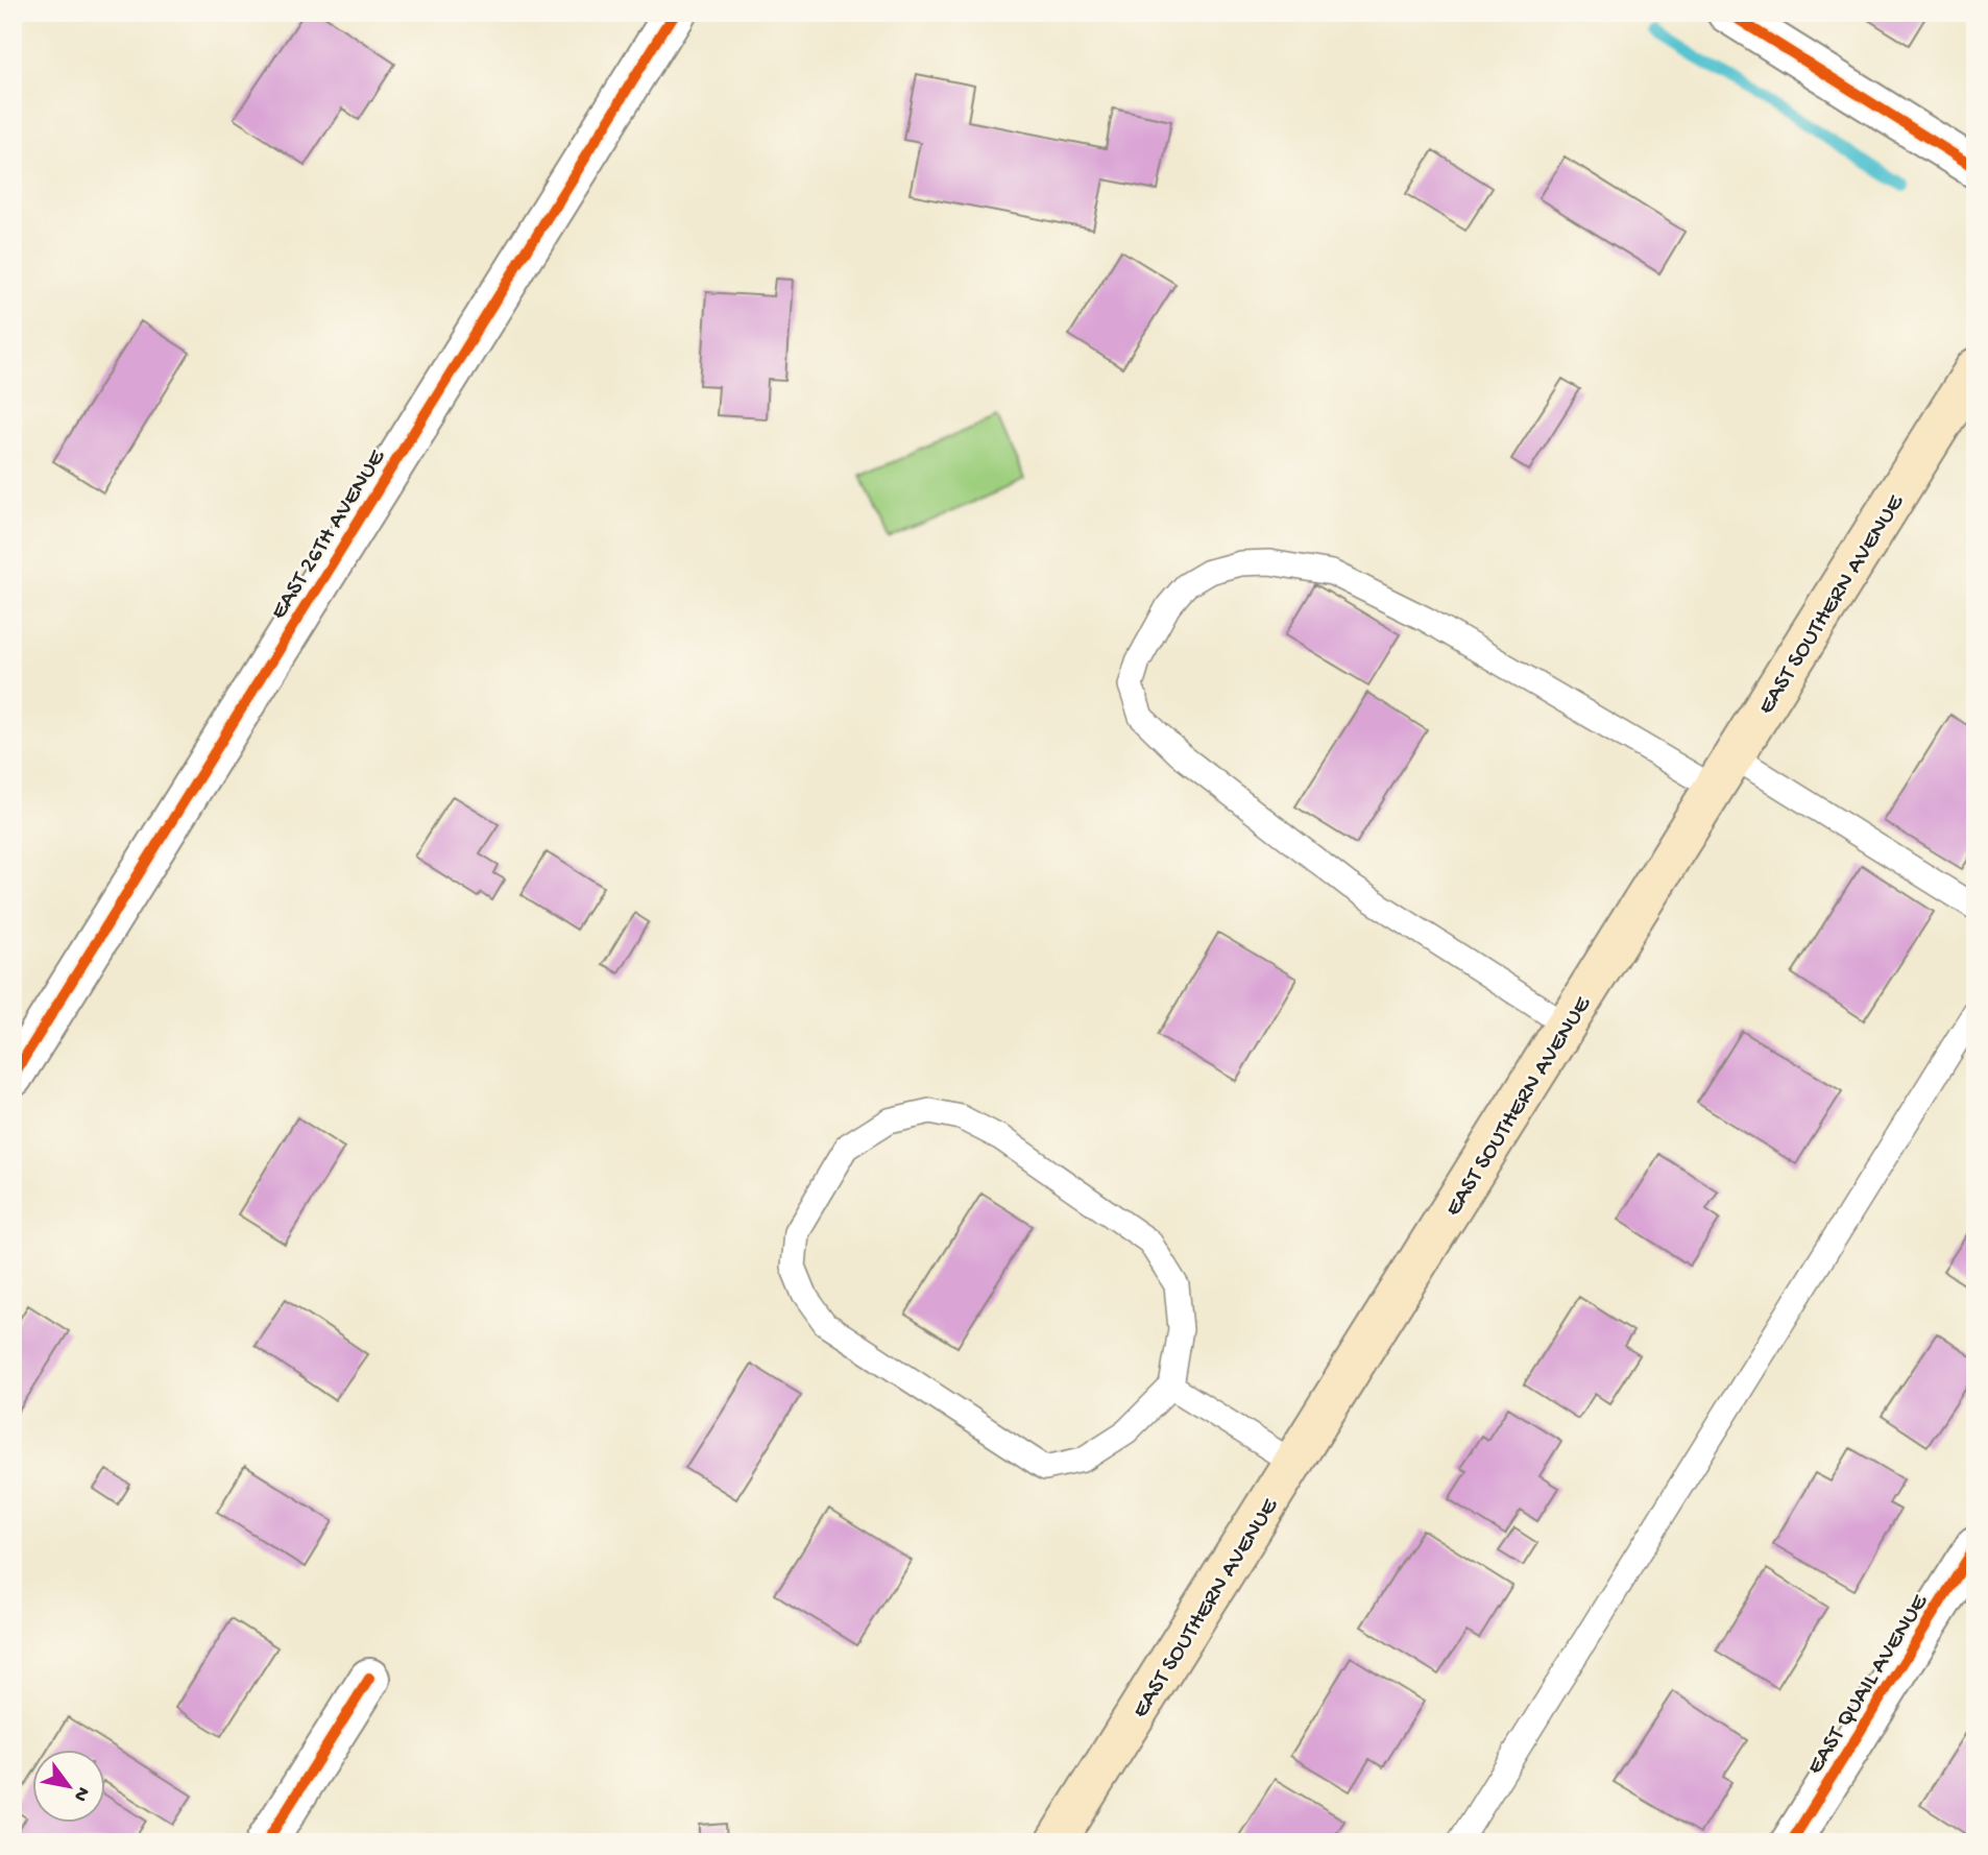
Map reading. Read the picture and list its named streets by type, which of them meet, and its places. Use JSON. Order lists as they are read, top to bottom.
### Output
{
  "streets": {
    "main road": ["EAST SOUTHERN AVENUE"],
    "street": ["EAST 26TH AVENUE", "EAST QUAIL AVENUE"]
  },
  "north": "bottom right"
}
